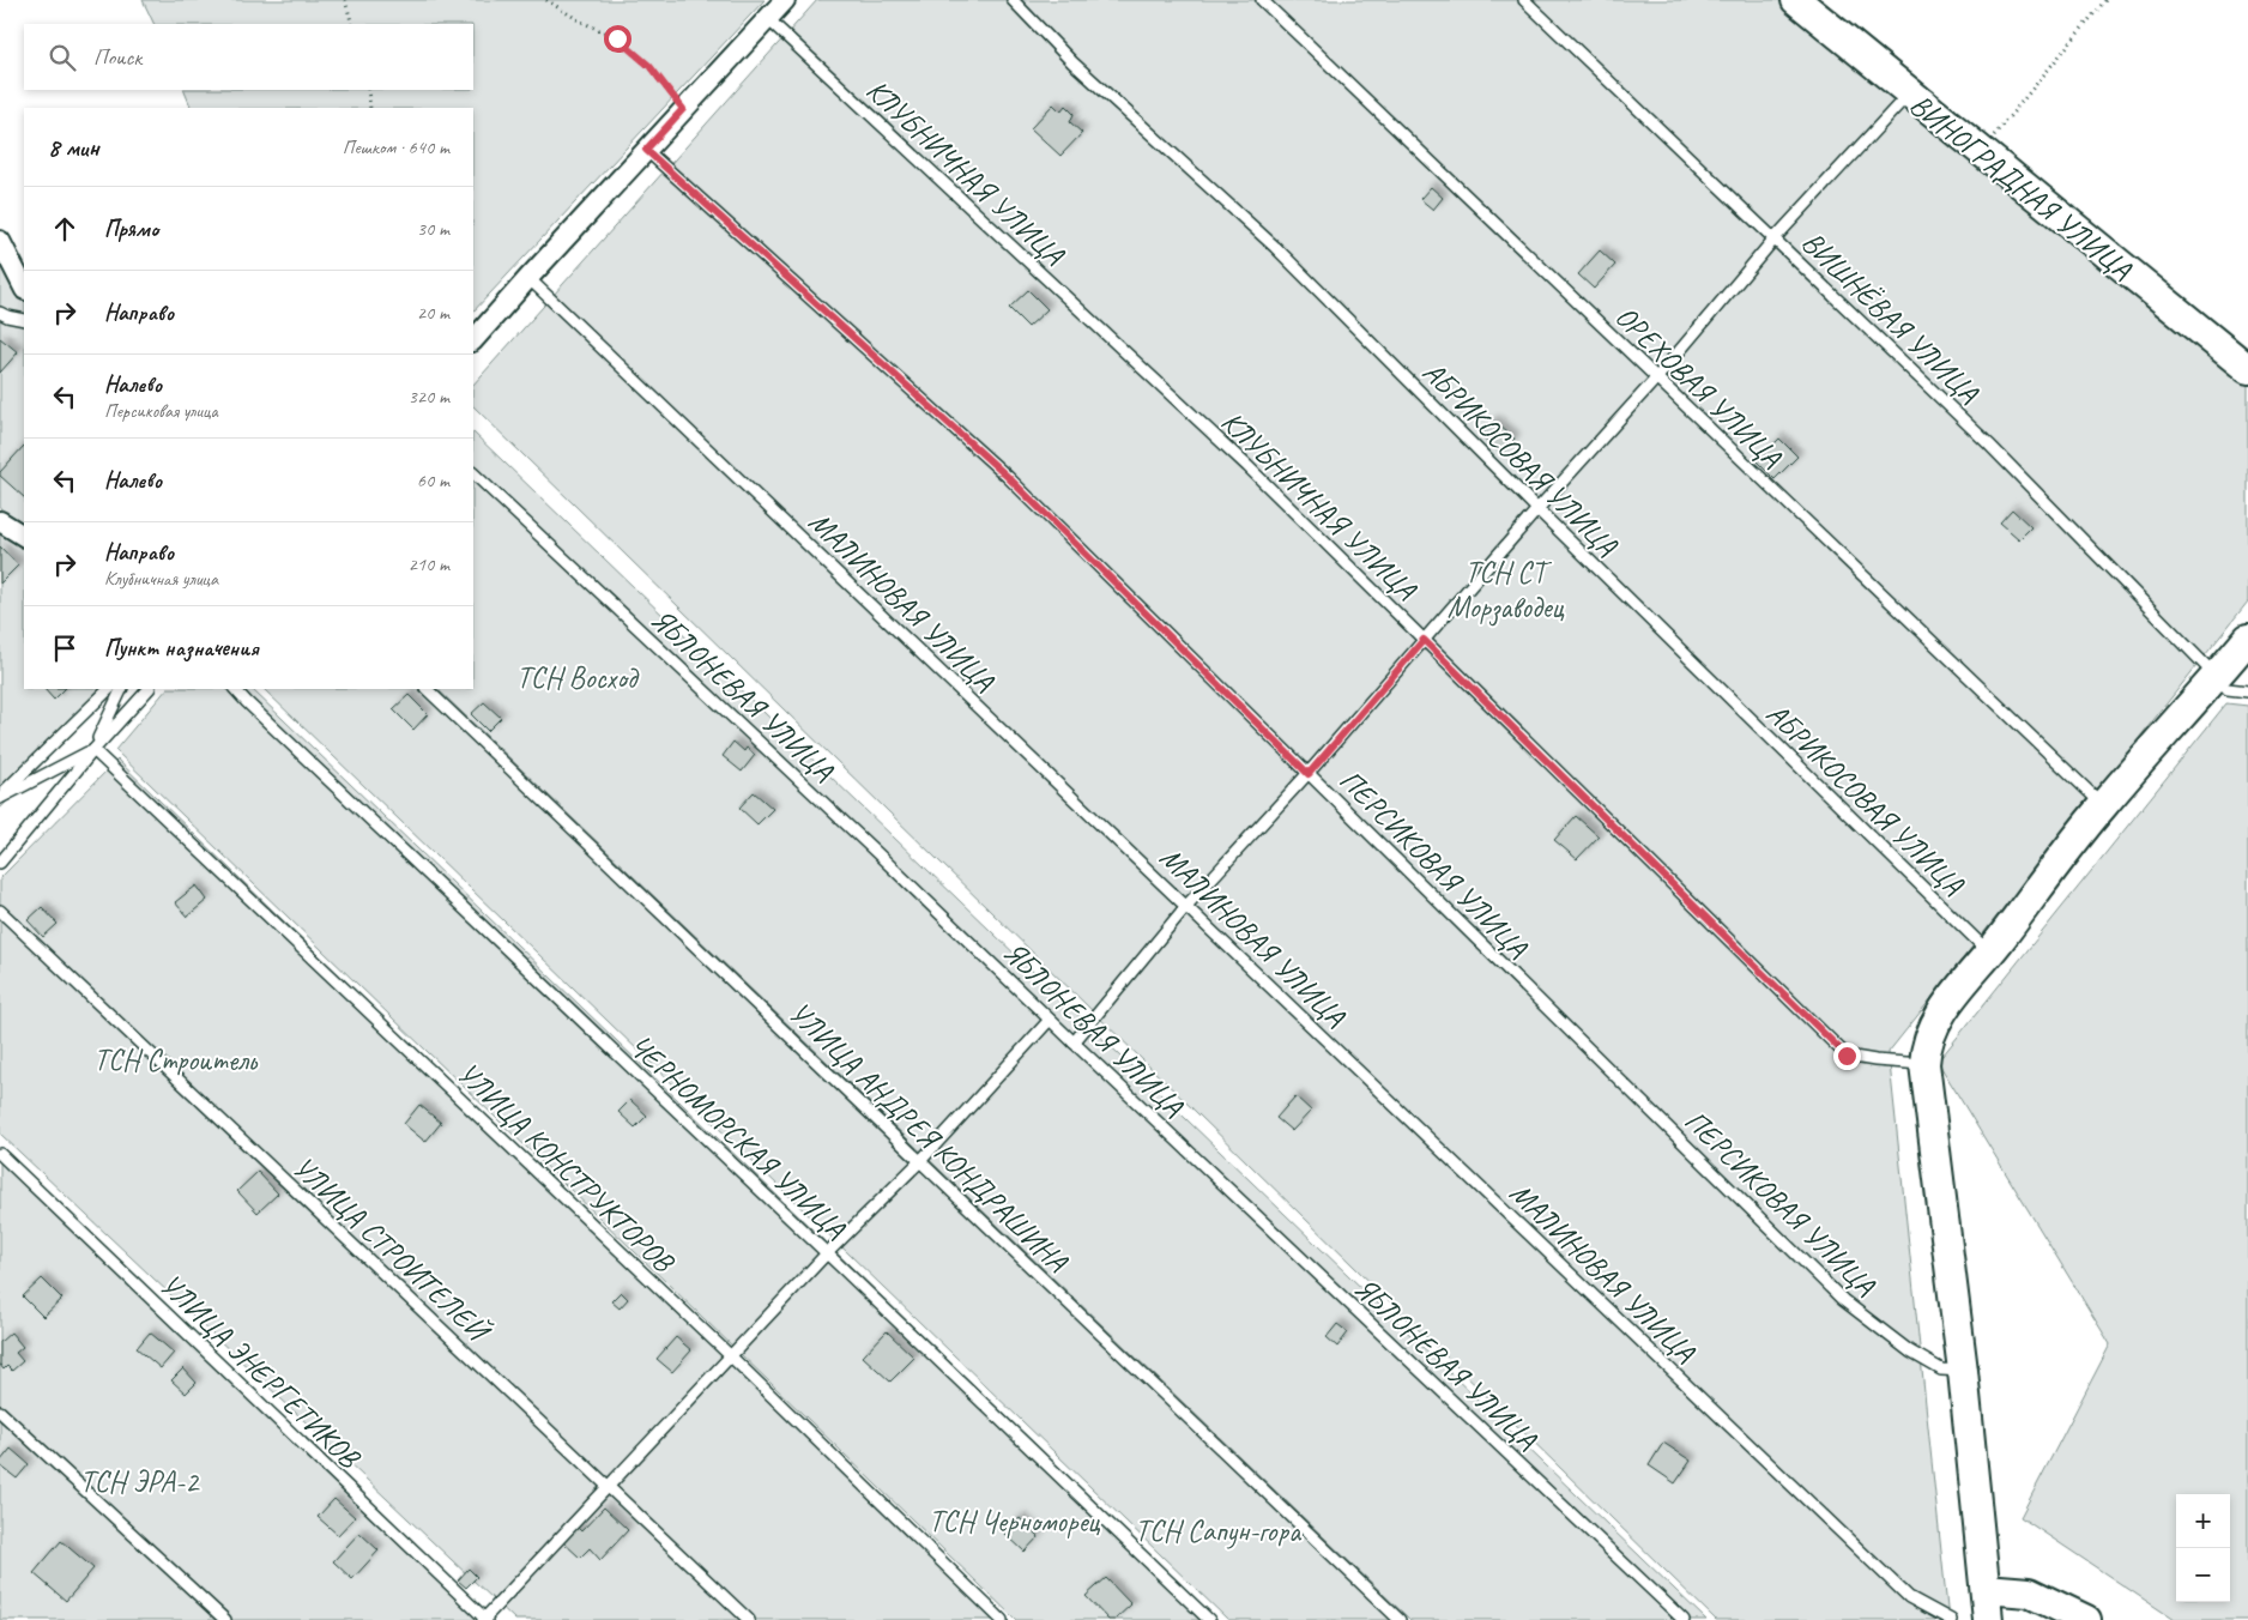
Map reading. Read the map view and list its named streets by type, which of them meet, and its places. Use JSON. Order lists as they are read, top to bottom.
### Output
{
  "streets": {
    "street": ["ВИНОГРАДНАЯ УЛИЦА"],
    "lane": [
      "КЛУБНИЧНАЯ УЛИЦА",
      "ВИШНЁВАЯ УЛИЦА",
      "ОРЕХОВАЯ УЛИЦА",
      "АБРИКОСОВАЯ УЛИЦА",
      "МАЛИНОВАЯ УЛИЦА",
      "ЯБЛОНЕВАЯ УЛИЦА",
      "ПЕРСИКОВАЯ УЛИЦА",
      "ЧЕРНОМОРСКАЯ УЛИЦА",
      "УЛИЦА АНДРЕЯ КОНДРАШИНА",
      "УЛИЦА КОНСТРУКТОРОВ",
      "УЛИЦА СТРОИТЕЛЕЙ",
      "УЛИЦА ЭНЕРГЕТИКОВ"
    ]
  },
  "parks": [
    "ТСН СТ Морзаводец",
    "ТСН Восход",
    "ТСН Строитель",
    "ТСН ЭРА-2",
    "ТСН Черноморец",
    "ТСН Сапун-гора"
  ],
  "page": {
    "search": "Поиск",
    "heading": ["8 мин", "Пешком · 640 m"],
    "list": [
      ["Прямо", "30 m"],
      ["Направо", "20 m"],
      ["Налево", "Персиковая улица", "320 m"],
      ["Налево", "60 m"],
      ["Направо", "Клубничная улица", "210 m"],
      "Пункт назначения"
    ],
    "map_buttons": ["+", "−"]
  }
}
